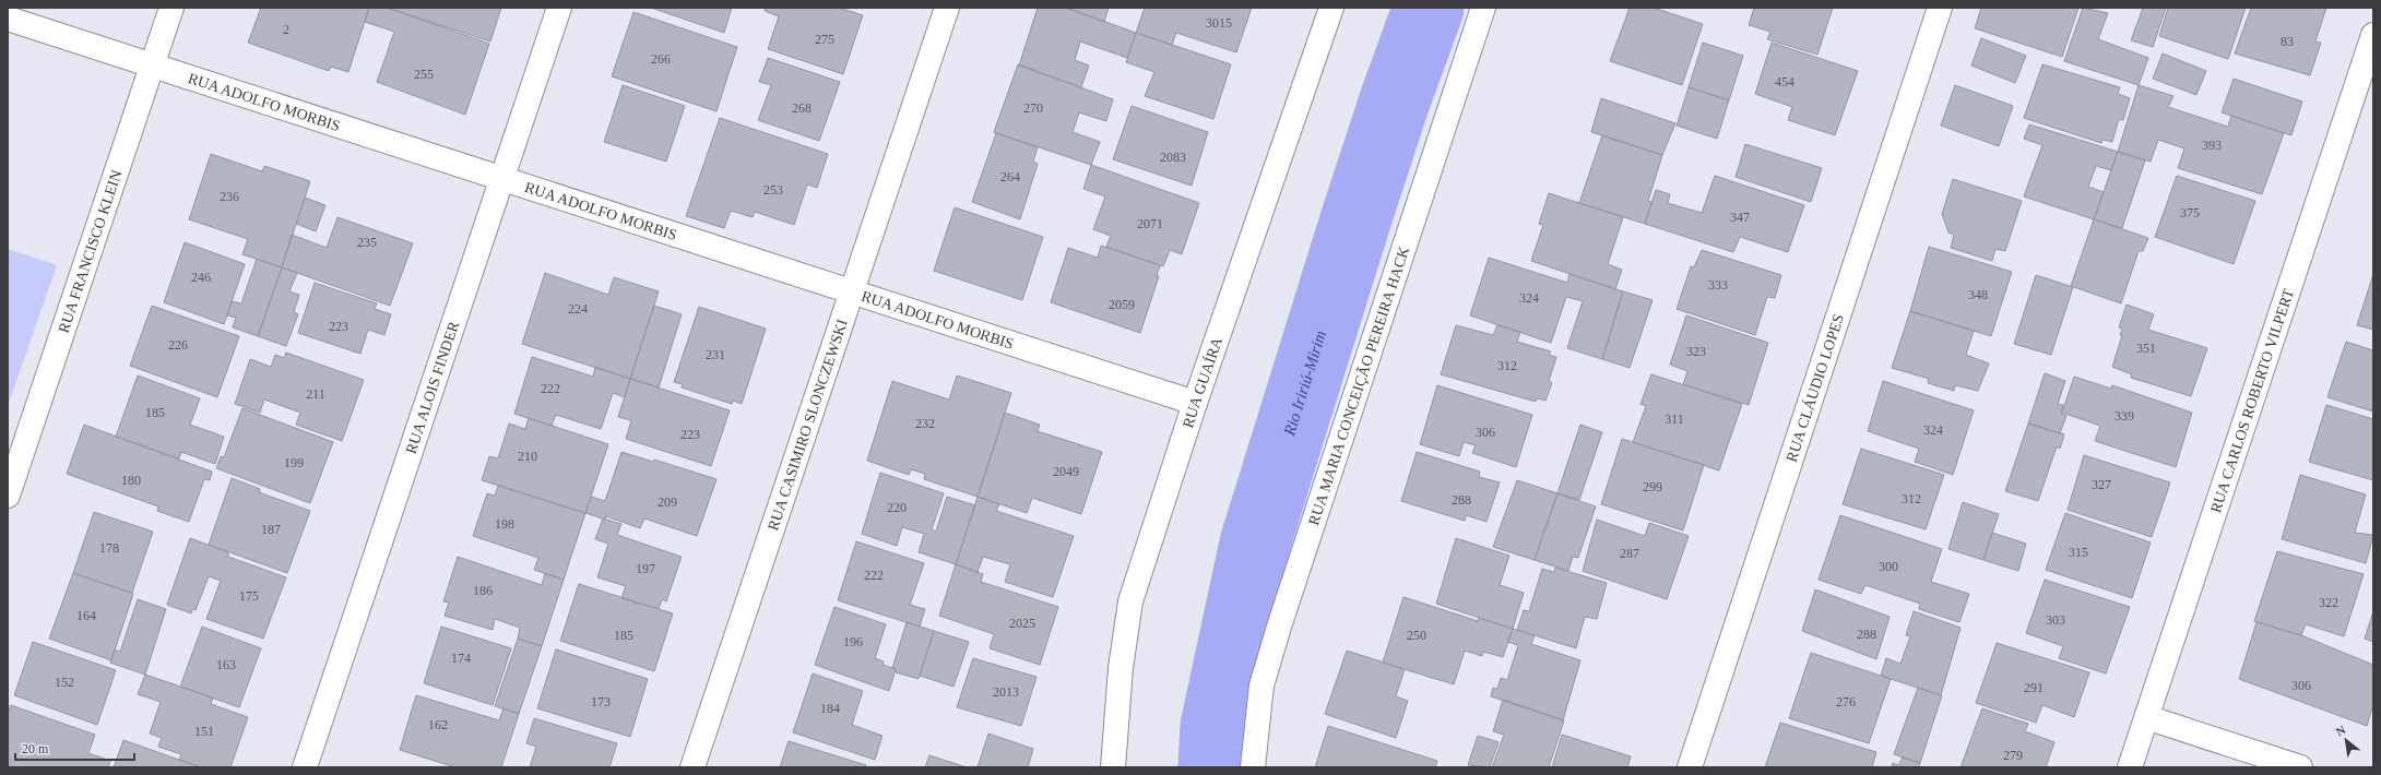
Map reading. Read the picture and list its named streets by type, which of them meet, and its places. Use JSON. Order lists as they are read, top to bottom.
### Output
{
  "streets": {
    "street": [
      "RUA ADOLFO MORBIS",
      "RUA FRANCISCO KLEIN",
      "RUA GUAÍRA",
      "RUA MARIA CONCEIÇÃO PEREIRA HACK",
      "RUA ALOIS FINDER",
      "RUA CLÁUDIO LOPES",
      "RUA CARLOS ROBERTO VILPERT",
      "RUA CASIMIRO SLONCZEWSKI"
    ]
  },
  "crossings": [
    ["RUA ADOLFO MORBIS", "RUA FRANCISCO KLEIN"],
    ["RUA ADOLFO MORBIS", "RUA GUAÍRA"],
    ["RUA ADOLFO MORBIS", "RUA ALOIS FINDER"],
    ["RUA ADOLFO MORBIS", "RUA CASIMIRO SLONCZEWSKI"]
  ],
  "water": ["Rio Iririú-Mirim"],
  "house_numbers": [
    "3015",
    "2",
    "275",
    "83",
    "266",
    "255",
    "454",
    "268",
    "270",
    "393",
    "2083",
    "264",
    "253",
    "236",
    "375",
    "347",
    "2071",
    "235",
    "246",
    "333",
    "348",
    "324",
    "2059",
    "224",
    "223",
    "226",
    "351",
    "323",
    "231",
    "312",
    "222",
    "211",
    "185",
    "339",
    "311",
    "232",
    "324",
    "306",
    "223",
    "210",
    "199",
    "2049",
    "180",
    "327",
    "299",
    "312",
    "288",
    "209",
    "220",
    "198",
    "187",
    "178",
    "315",
    "287",
    "300",
    "197",
    "222",
    "186",
    "175",
    "322",
    "164",
    "303",
    "2025",
    "288",
    "185",
    "250",
    "196",
    "174",
    "163",
    "152",
    "306",
    "291",
    "2013",
    "173",
    "276",
    "184",
    "162",
    "151",
    "279"
  ],
  "scale_bar": "20 m",
  "north": "top left"
}
